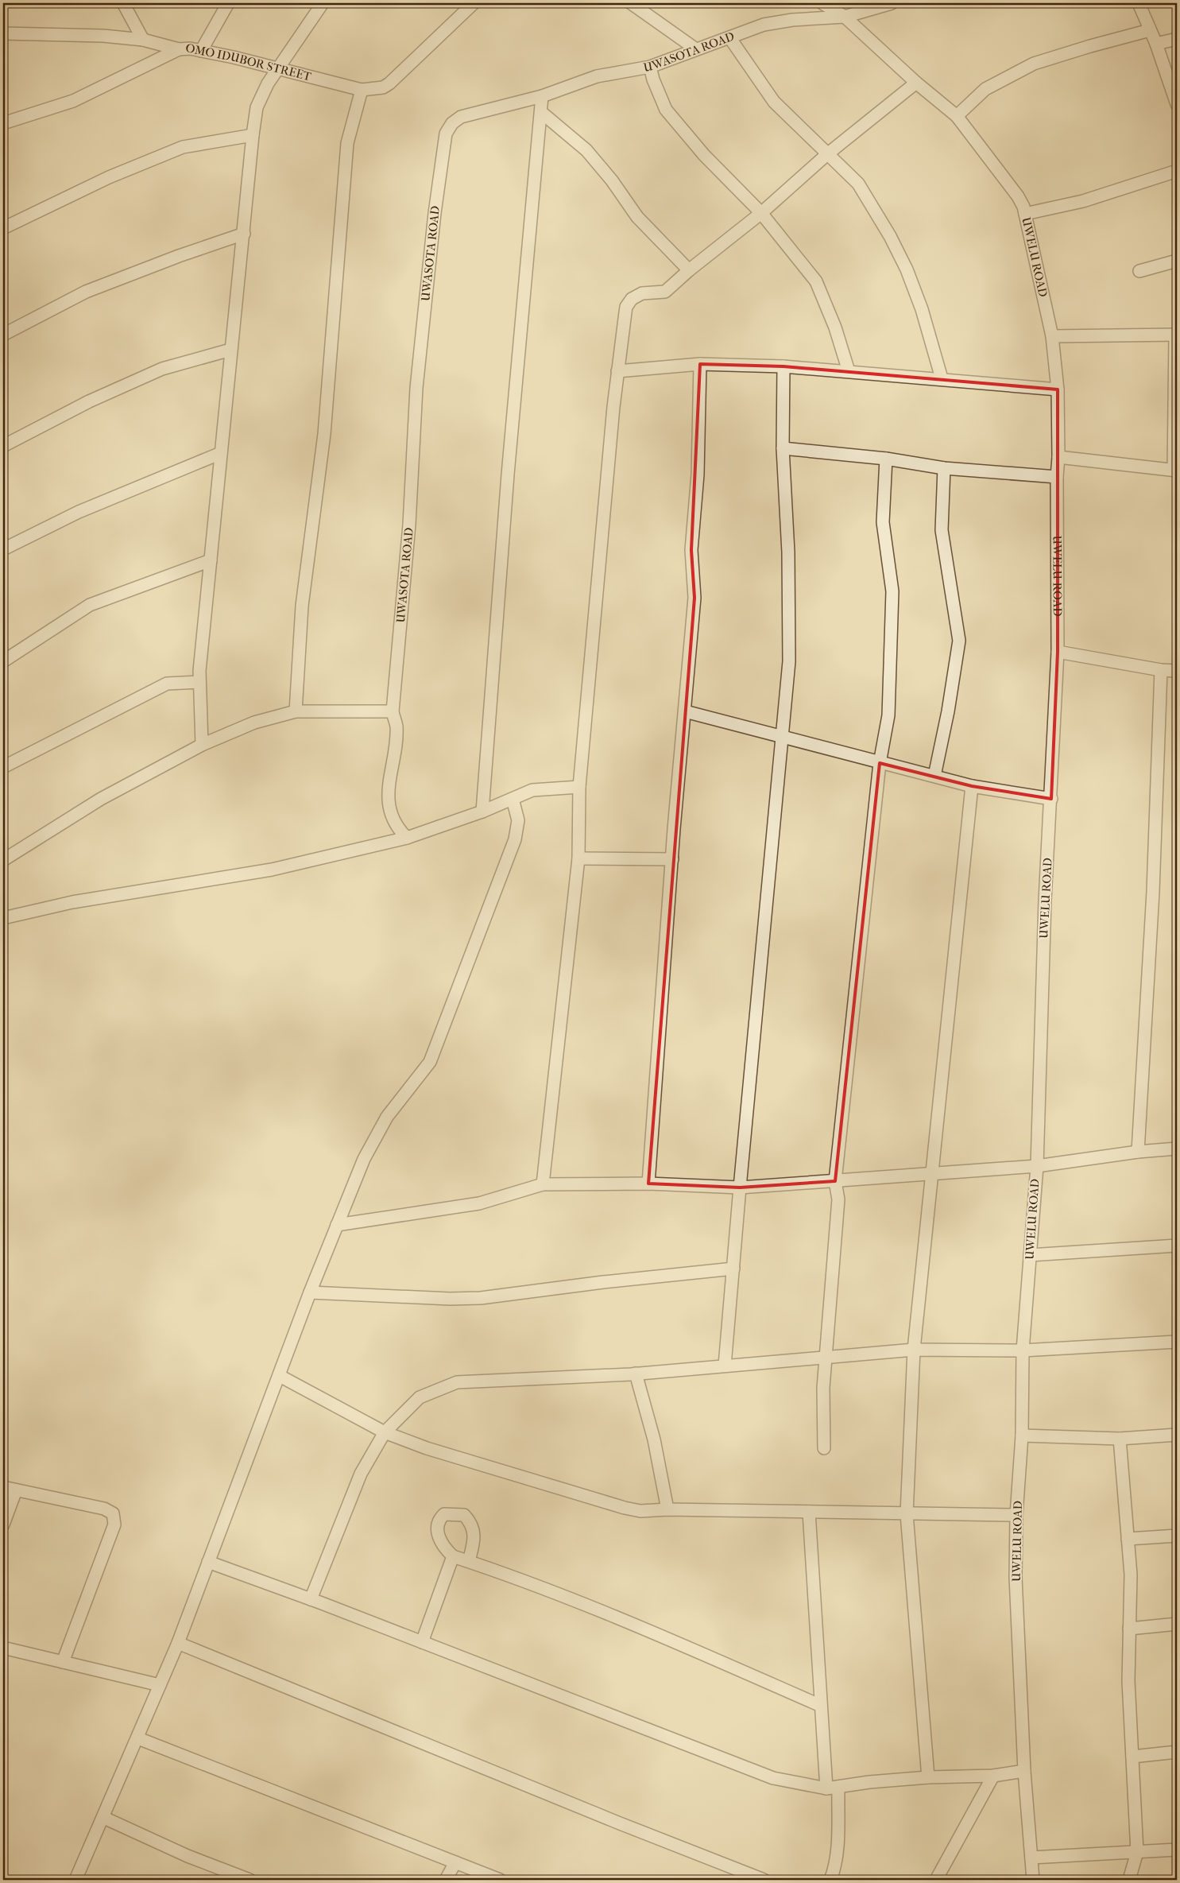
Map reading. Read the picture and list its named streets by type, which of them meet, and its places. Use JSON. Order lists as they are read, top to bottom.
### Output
{
  "streets": {
    "street": ["UWASOTA ROAD", "OMO IDUBOR STREET", "UWELU ROAD"]
  },
  "crossings": [
    ["UWASOTA ROAD", "UWELU ROAD"]
  ]
}
